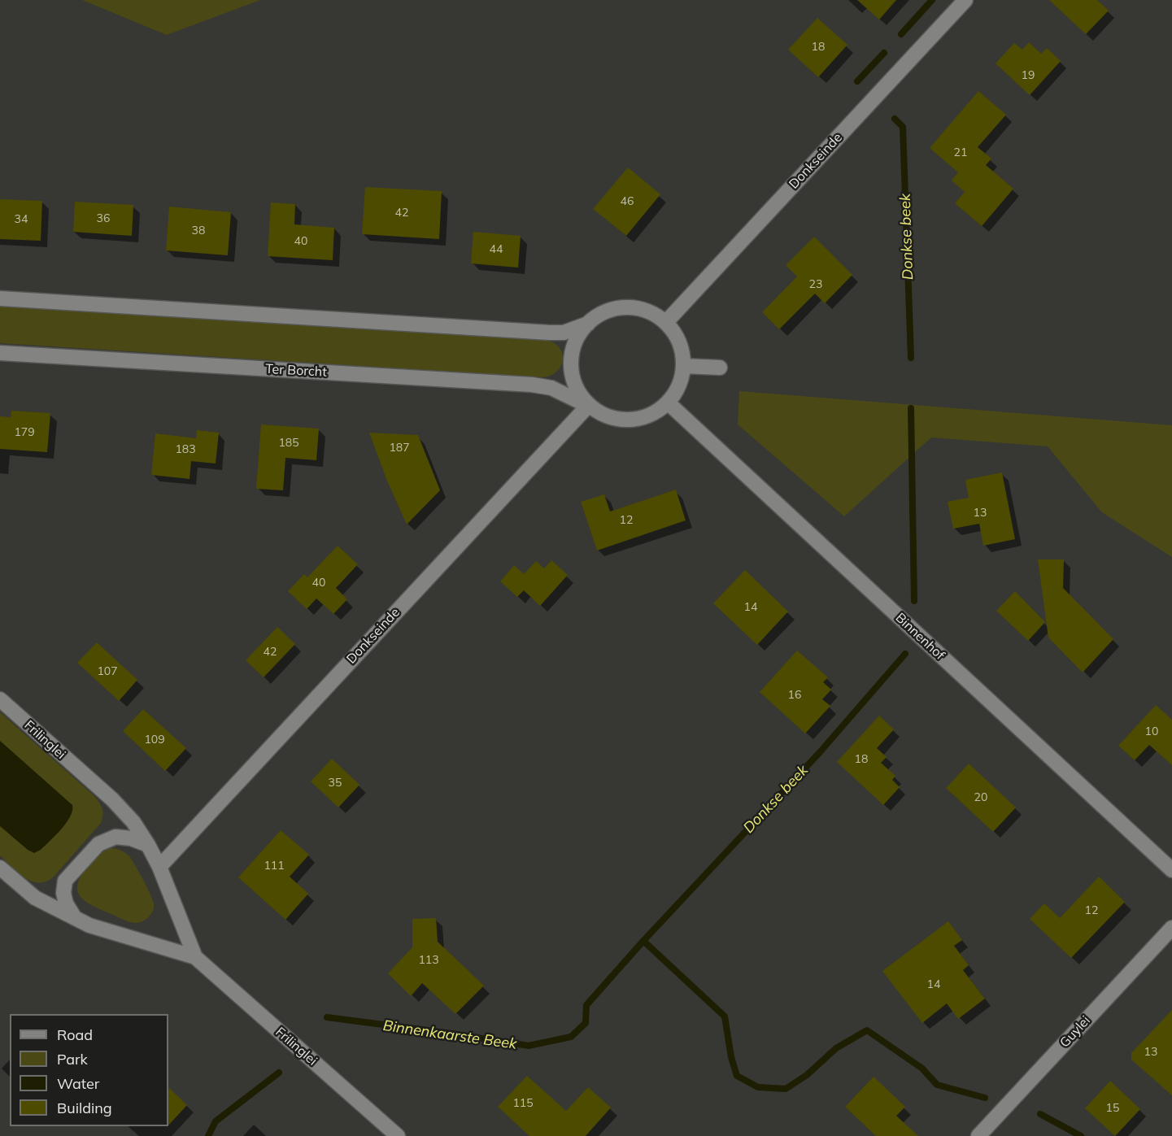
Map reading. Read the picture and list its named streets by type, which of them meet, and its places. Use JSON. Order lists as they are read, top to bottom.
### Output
{
  "streets": {
    "street": [
      "Donkseinde",
      "Ter Borcht",
      "Binnenhof",
      "Frilinglei",
      "Guylei"
    ]
  },
  "crossings": [
    ["Donkseinde", "Ter Borcht"],
    ["Donkseinde", "Binnenhof"],
    ["Donkseinde", "Frilinglei"],
    ["Ter Borcht", "Binnenhof"]
  ],
  "water": ["Donkse beek", "Binnenkaarste Beek"],
  "house_numbers": [
    "18",
    "19",
    "21",
    "46",
    "42",
    "36",
    "34",
    "38",
    "40",
    "44",
    "23",
    "179",
    "185",
    "187",
    "183",
    "13",
    "12",
    "40",
    "14",
    "42",
    "107",
    "16",
    "10",
    "109",
    "18",
    "35",
    "20",
    "111",
    "12",
    "113",
    "14",
    "13",
    "115",
    "15"
  ],
  "legend": [
    "Road",
    "Park",
    "Water",
    "Building"
  ]
}
